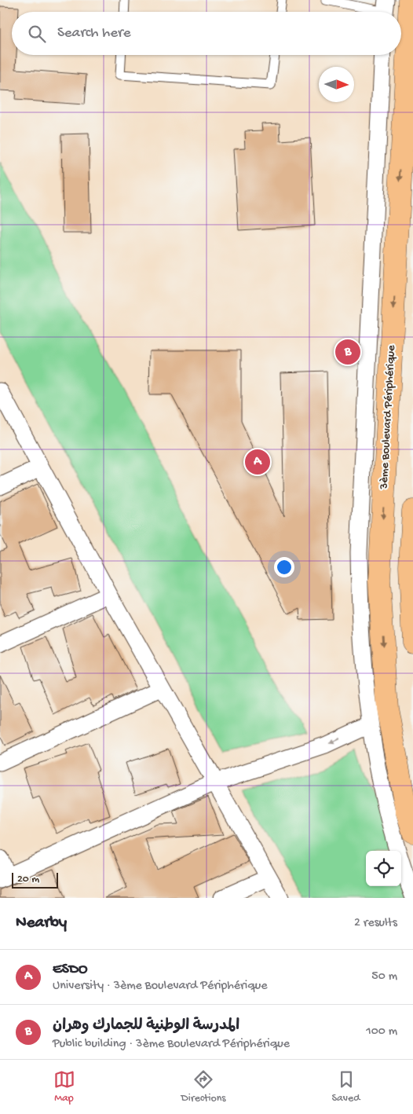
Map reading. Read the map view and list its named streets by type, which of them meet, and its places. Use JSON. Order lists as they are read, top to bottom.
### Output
{
  "streets": {
    "highway": ["3ème Boulevard Périphérique"]
  },
  "one_way": ["3ème Boulevard Périphérique"],
  "scale_bar": "20 m",
  "north": "right",
  "page": {
    "search": "Search here",
    "pins": ["B", "A"],
    "scale": "20 m",
    "heading": ["Nearby", "2 results"],
    "list": [
      {
        "mark": "A",
        "name": "ESDO",
        "note": "University · 3ème Boulevard Périphérique",
        "value": "50 m"
      },
      {
        "mark": "B",
        "name": "المدرسة الوطنية للجمارك وهران",
        "note": "Public building · 3ème Boulevard Périphérique",
        "value": "100 m"
      }
    ],
    "nav": ["Map", "Directions", "Saved"]
  }
}
